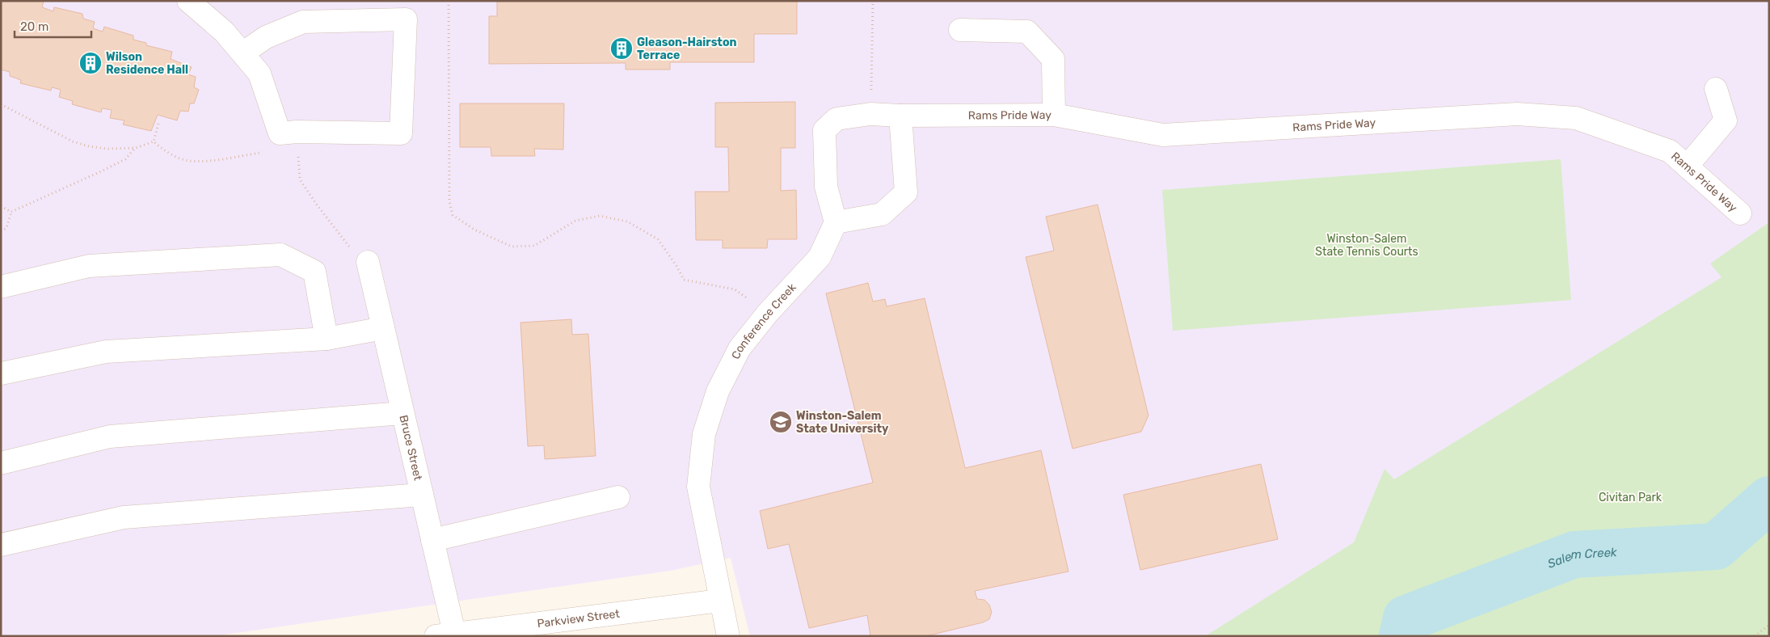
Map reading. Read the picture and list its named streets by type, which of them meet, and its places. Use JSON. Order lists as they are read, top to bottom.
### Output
{
  "streets": {
    "street": [
      "Rams Pride Way",
      "Conference Creek",
      "Bruce Street",
      "Parkview Street"
    ]
  },
  "crossings": [
    ["Conference Creek", "Parkview Street"],
    ["Bruce Street", "Parkview Street"]
  ],
  "water": ["Salem Creek"],
  "parks": ["Winston-Salem State Tennis Courts", "Civitan Park"],
  "places": {
    "building": ["Gleason-Hairston Terrace", "Wilson Residence Hall"],
    "school or university": ["Winston-Salem State University"]
  },
  "scale_bar": "20 m"
}
